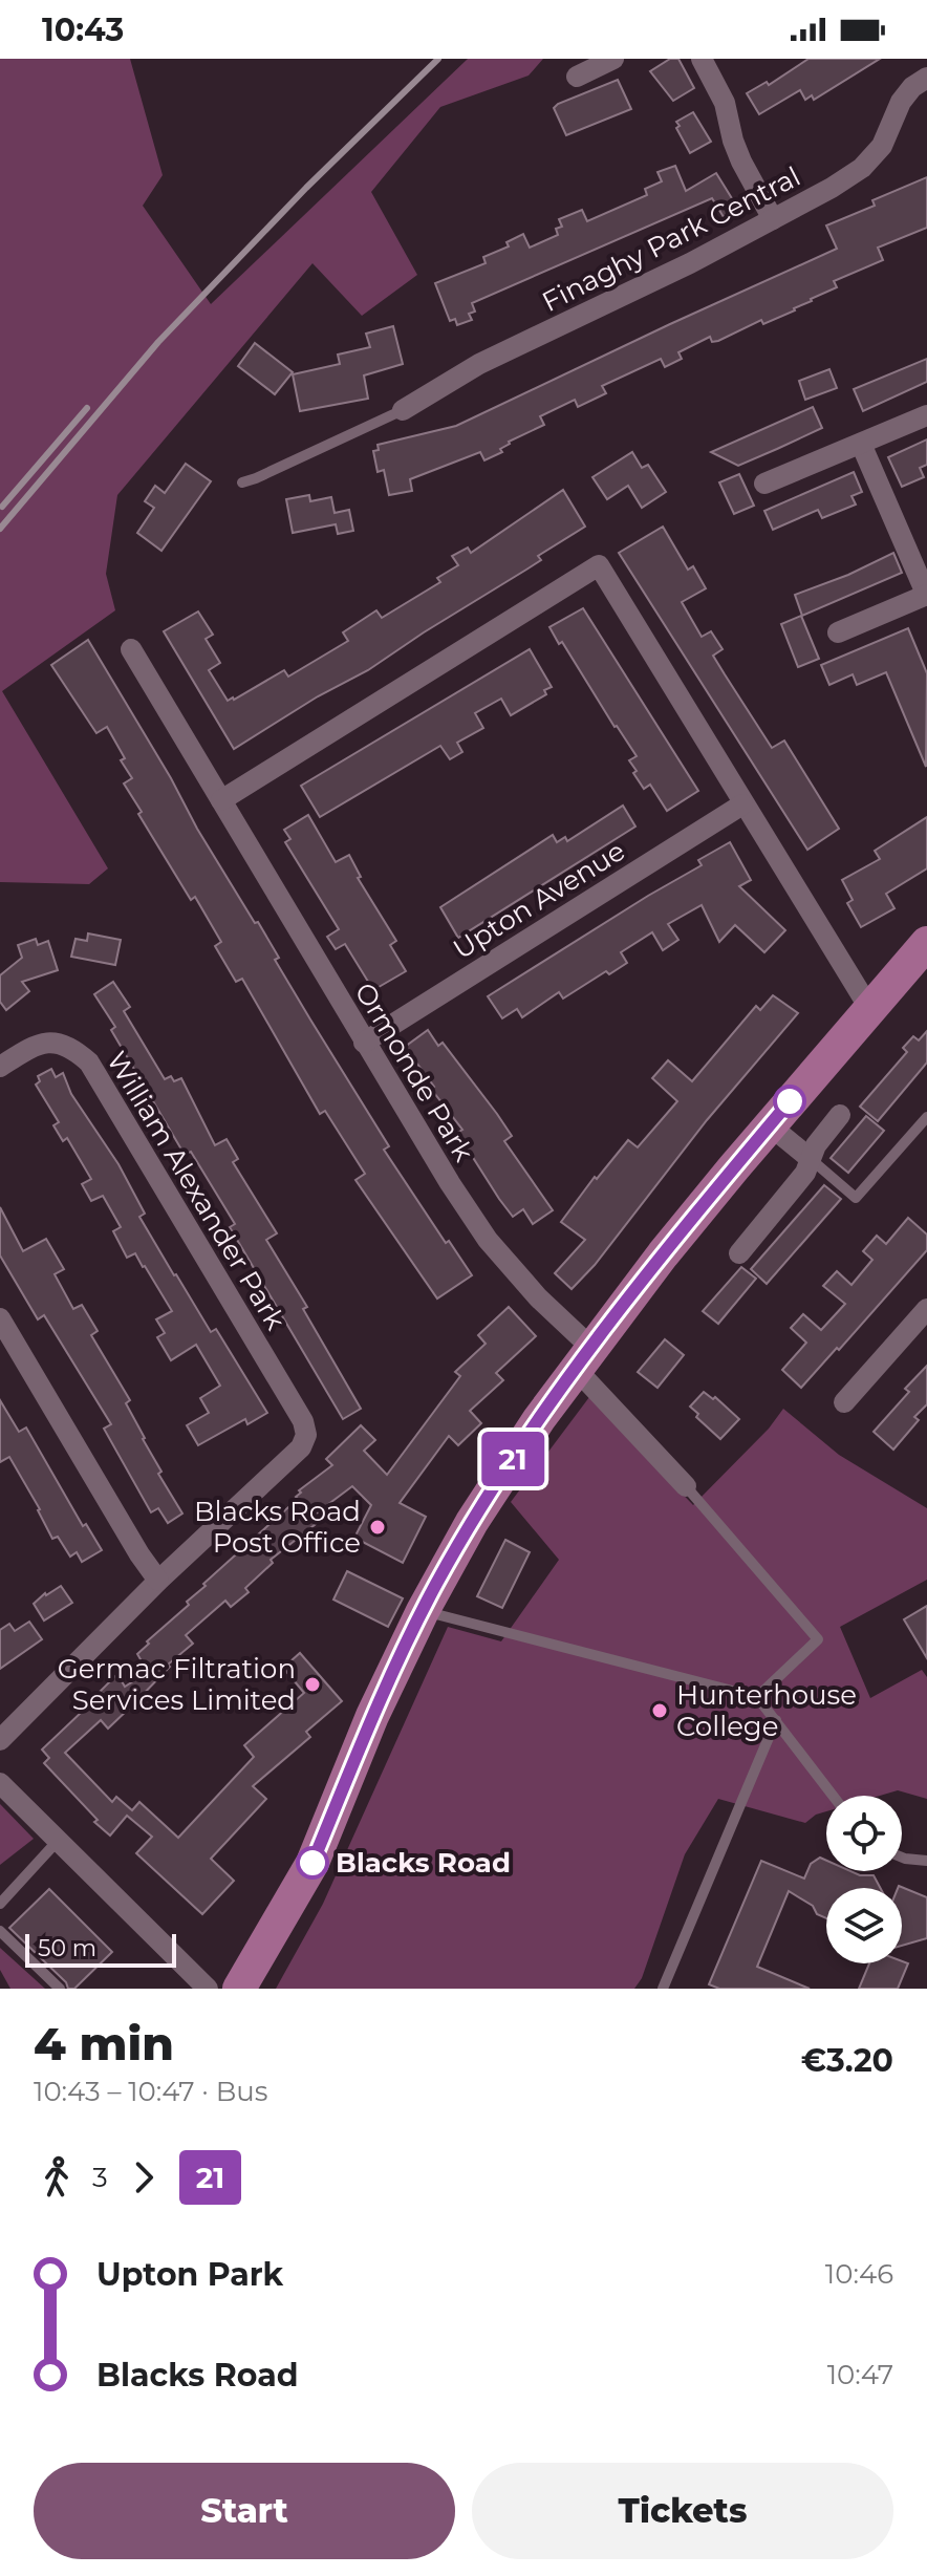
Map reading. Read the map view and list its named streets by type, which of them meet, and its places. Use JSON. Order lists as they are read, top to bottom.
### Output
{
  "streets": {
    "street": [
      "Finaghy Park Central",
      "Upton Avenue",
      "Ormonde Park",
      "William Alexander Park"
    ]
  },
  "crossings": [
    ["Upton Avenue", "Ormonde Park"]
  ],
  "places": [
    "Blacks Road Post Office",
    "Germac Filtration Services Limited",
    "Hunterhouse College",
    "Blacks Road"
  ],
  "lines": ["bus line 21"],
  "scale_bar": "50 m",
  "page": {
    "status": "10:43",
    "on_map": "21",
    "scale": "50 m",
    "heading": ["4 min", "10:43 – 10:47 · Bus", "€3.20"],
    "legs": ["3", "21"],
    "list": [
      {
        "name": "Upton Park",
        "value": "10:46"
      },
      {
        "name": "Blacks Road",
        "value": "10:47"
      }
    ],
    "buttons": ["Start", "Tickets"]
  }
}
